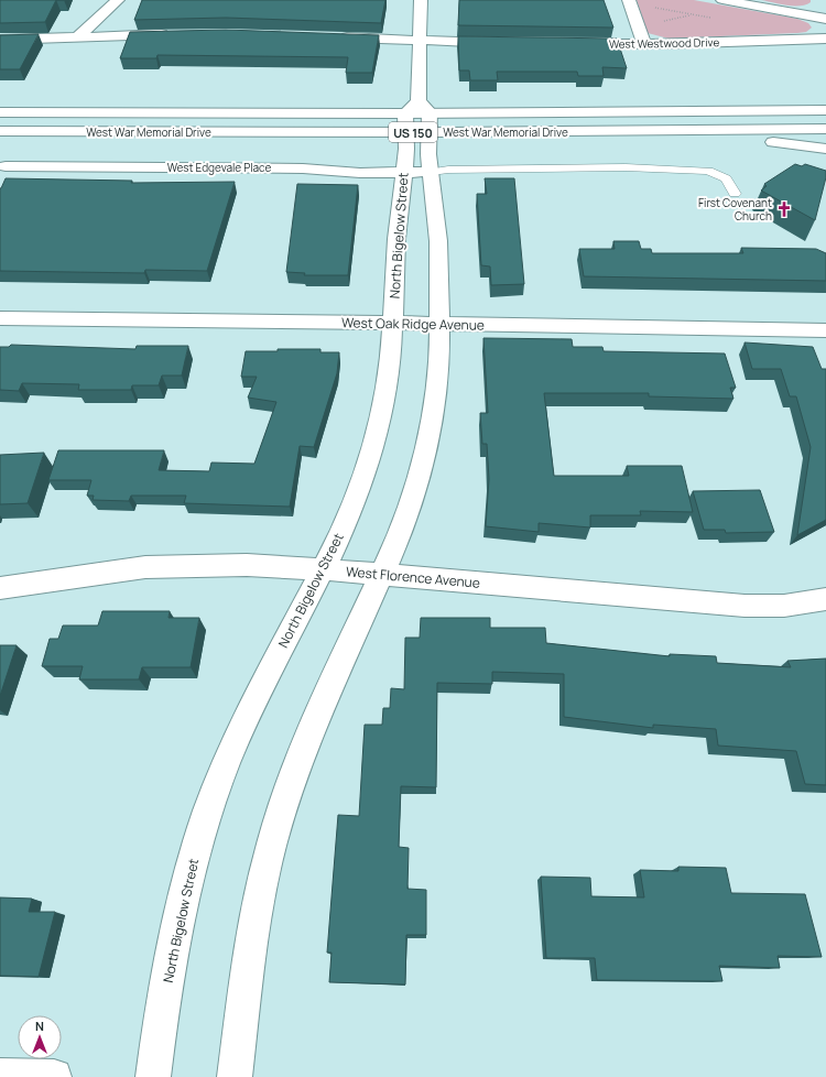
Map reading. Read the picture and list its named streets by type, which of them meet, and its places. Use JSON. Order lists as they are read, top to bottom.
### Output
{
  "streets": {
    "main road": [
      "West Westwood Drive",
      "West War Memorial Drive",
      "US 150",
      "West Edgevale Place",
      "North Bigelow Street",
      "West Oak Ridge Avenue",
      "West Florence Avenue"
    ]
  },
  "crossings": [
    ["West War Memorial Drive", "North Bigelow Street"],
    ["West Edgevale Place", "North Bigelow Street"],
    ["North Bigelow Street", "West Oak Ridge Avenue"],
    ["North Bigelow Street", "West Florence Avenue"]
  ],
  "places": {
    "church": ["First Covenant Church"]
  },
  "north": "top"
}
